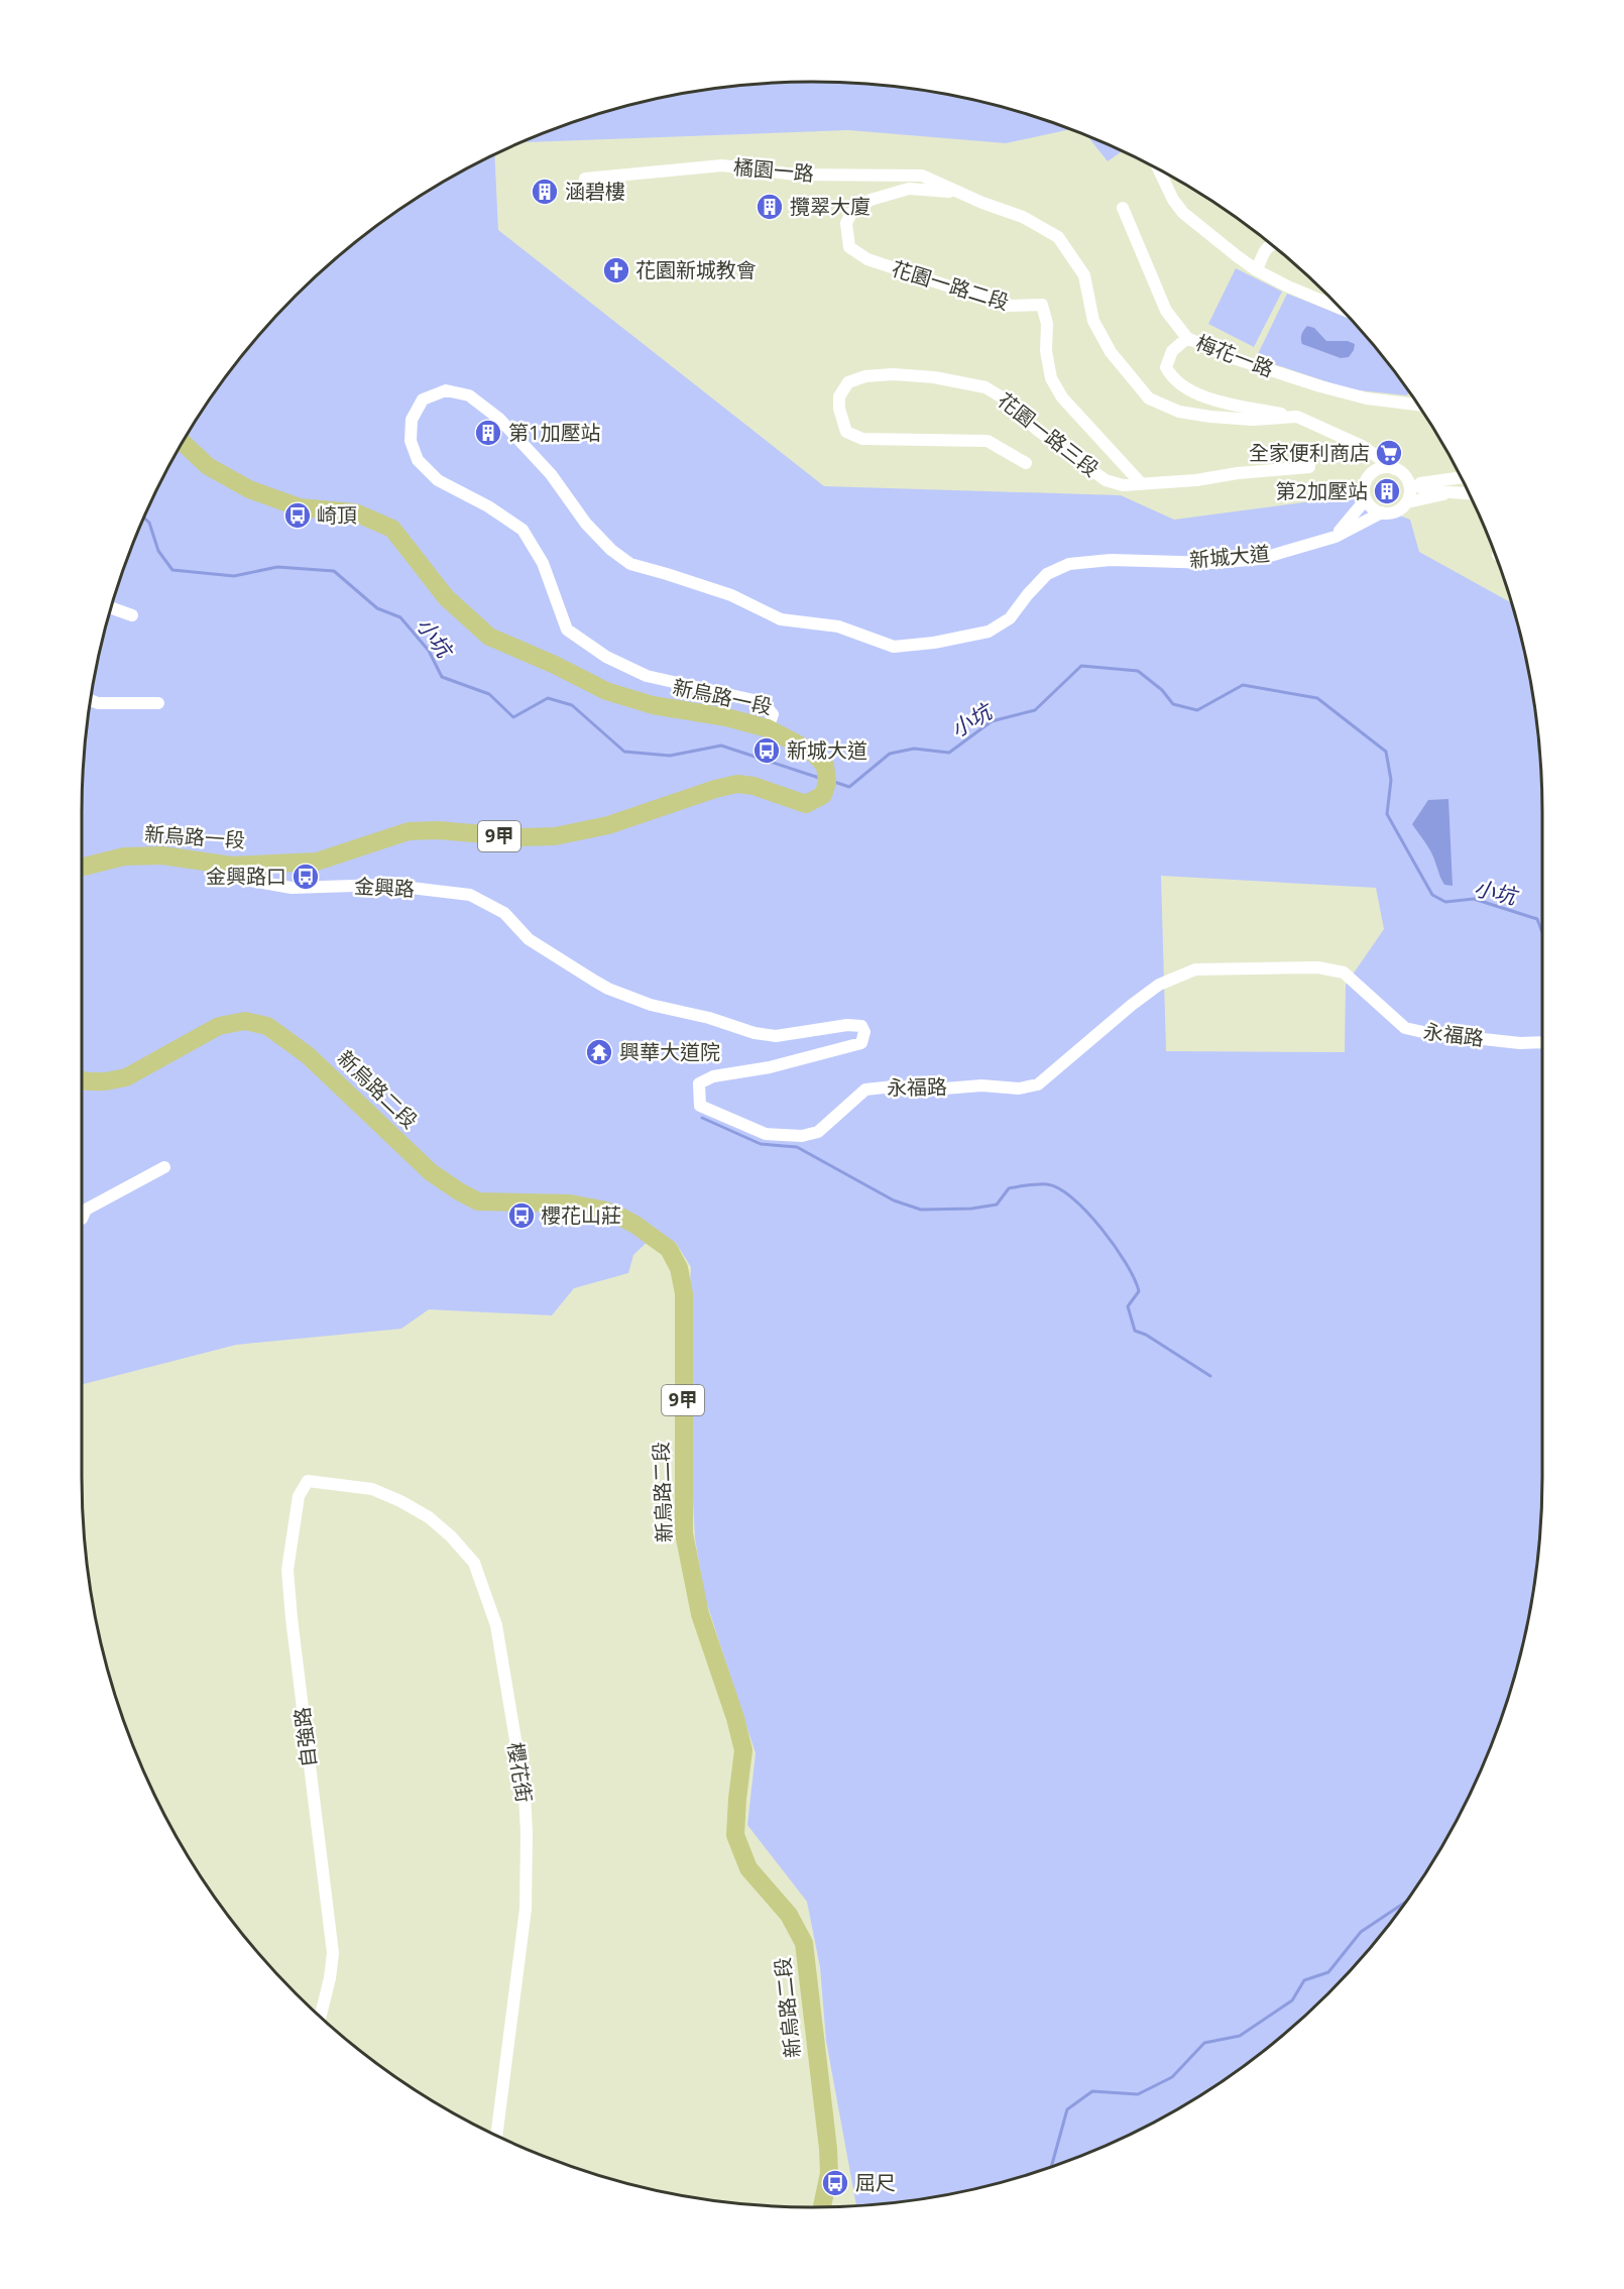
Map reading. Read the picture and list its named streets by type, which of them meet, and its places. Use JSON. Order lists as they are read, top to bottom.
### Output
{
  "streets": {
    "main road": ["新烏路一段", "9甲", "新烏路二段"],
    "street": [
      "橘園一路",
      "花園一路二段",
      "梅花一路",
      "花園一路三段",
      "新城大道",
      "金興路",
      "永福路",
      "自強路",
      "櫻花街"
    ]
  },
  "crossings": [
    ["橘園一路", "花園一路二段"],
    ["花園一路二段", "花園一路三段"],
    ["新城大道", "新烏路一段"],
    ["新烏路一段", "金興路"],
    ["金興路", "永福路"],
    ["自強路", "櫻花街"]
  ],
  "water": ["小坑"],
  "places": {
    "building": [
      "涵碧樓",
      "攬翠大廈",
      "第1加壓站",
      "第2加壓站"
    ],
    "church": ["花園新城教會"],
    "supermarket": ["全家便利商店"],
    "bus stop": [
      "崎頂",
      "新城大道",
      "金興路口",
      "櫻花山莊",
      "屈尺"
    ],
    "temple": ["興華大道院"]
  }
}
